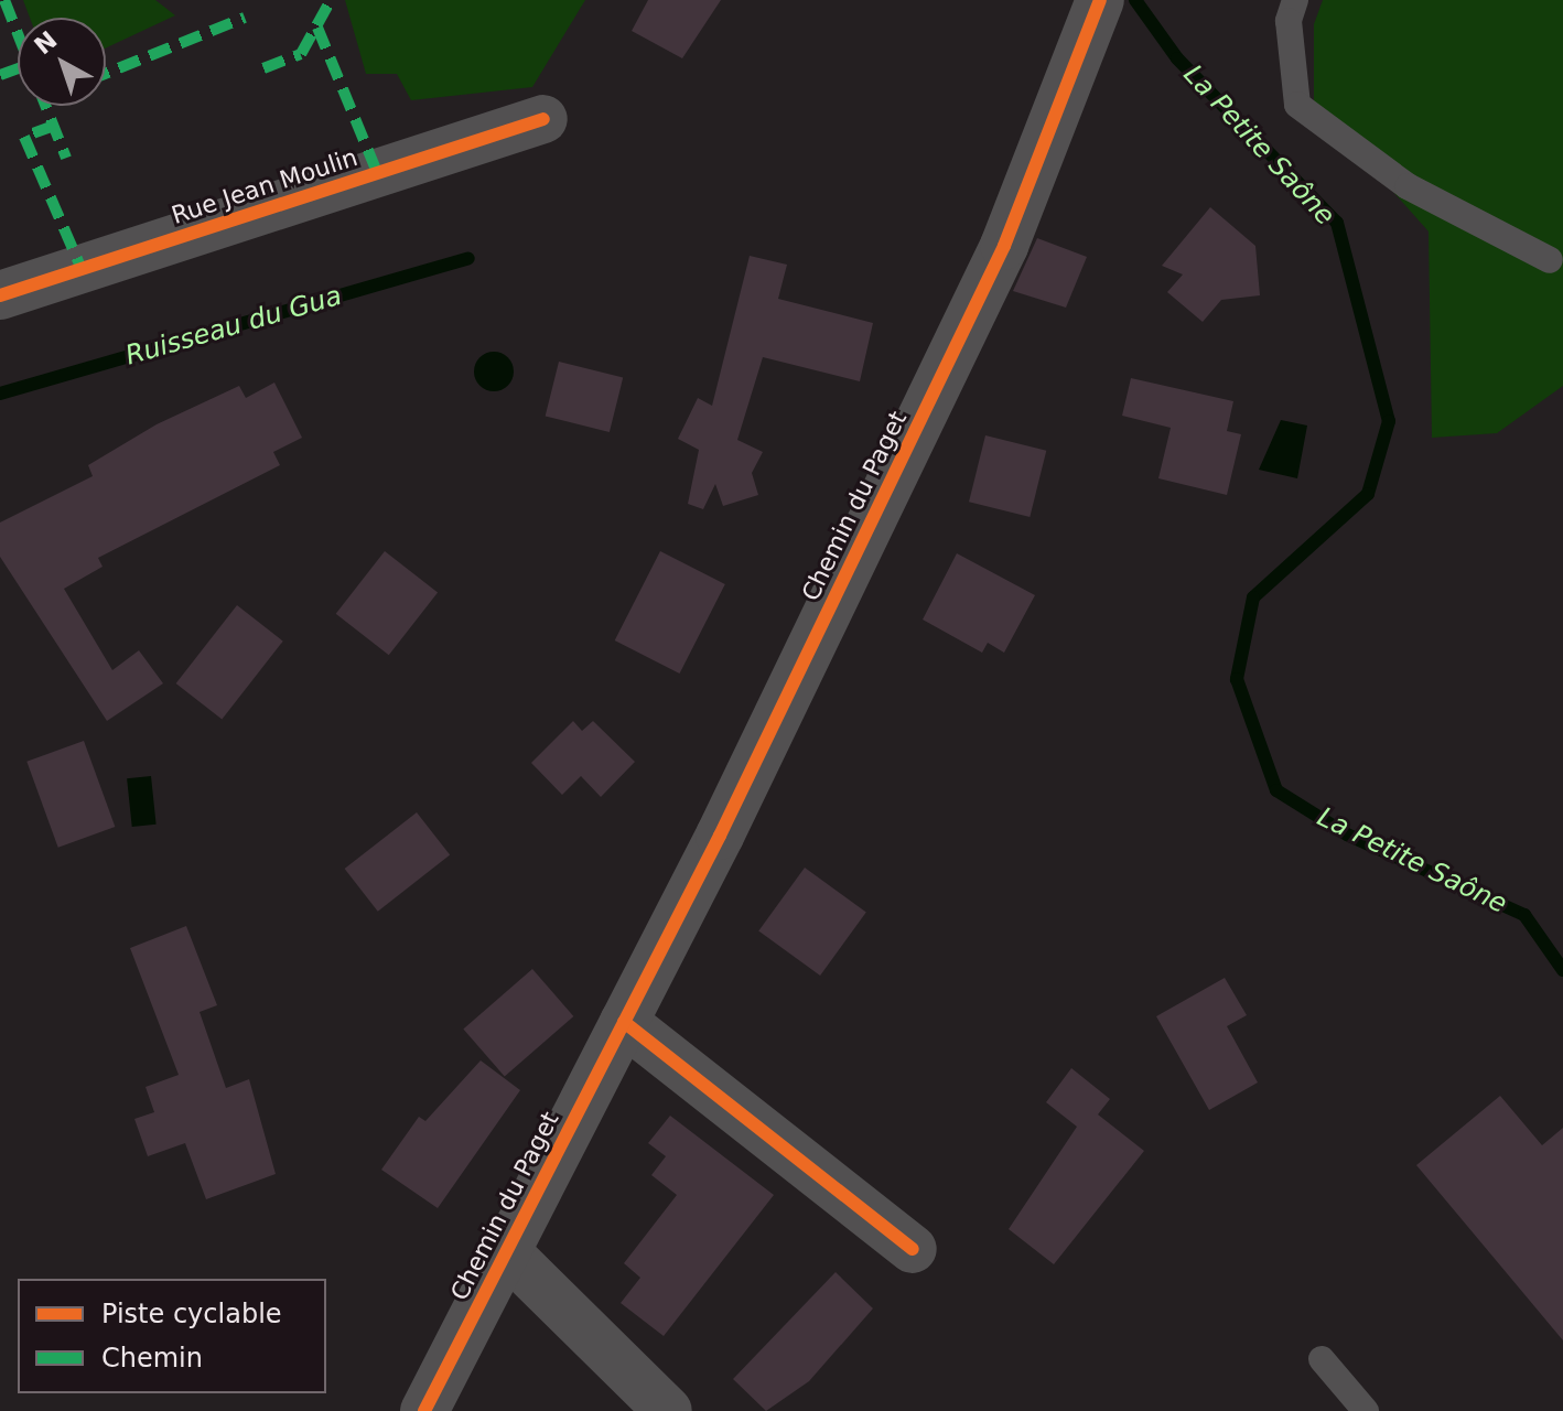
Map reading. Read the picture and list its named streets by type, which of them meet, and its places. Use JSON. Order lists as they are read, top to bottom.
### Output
{
  "streets": {
    "street": ["Rue Jean Moulin", "Chemin du Paget"]
  },
  "water": ["La Petite Saône", "Ruisseau du Gua"],
  "legend": ["Piste cyclable", "Chemin"],
  "north": "top left"
}
